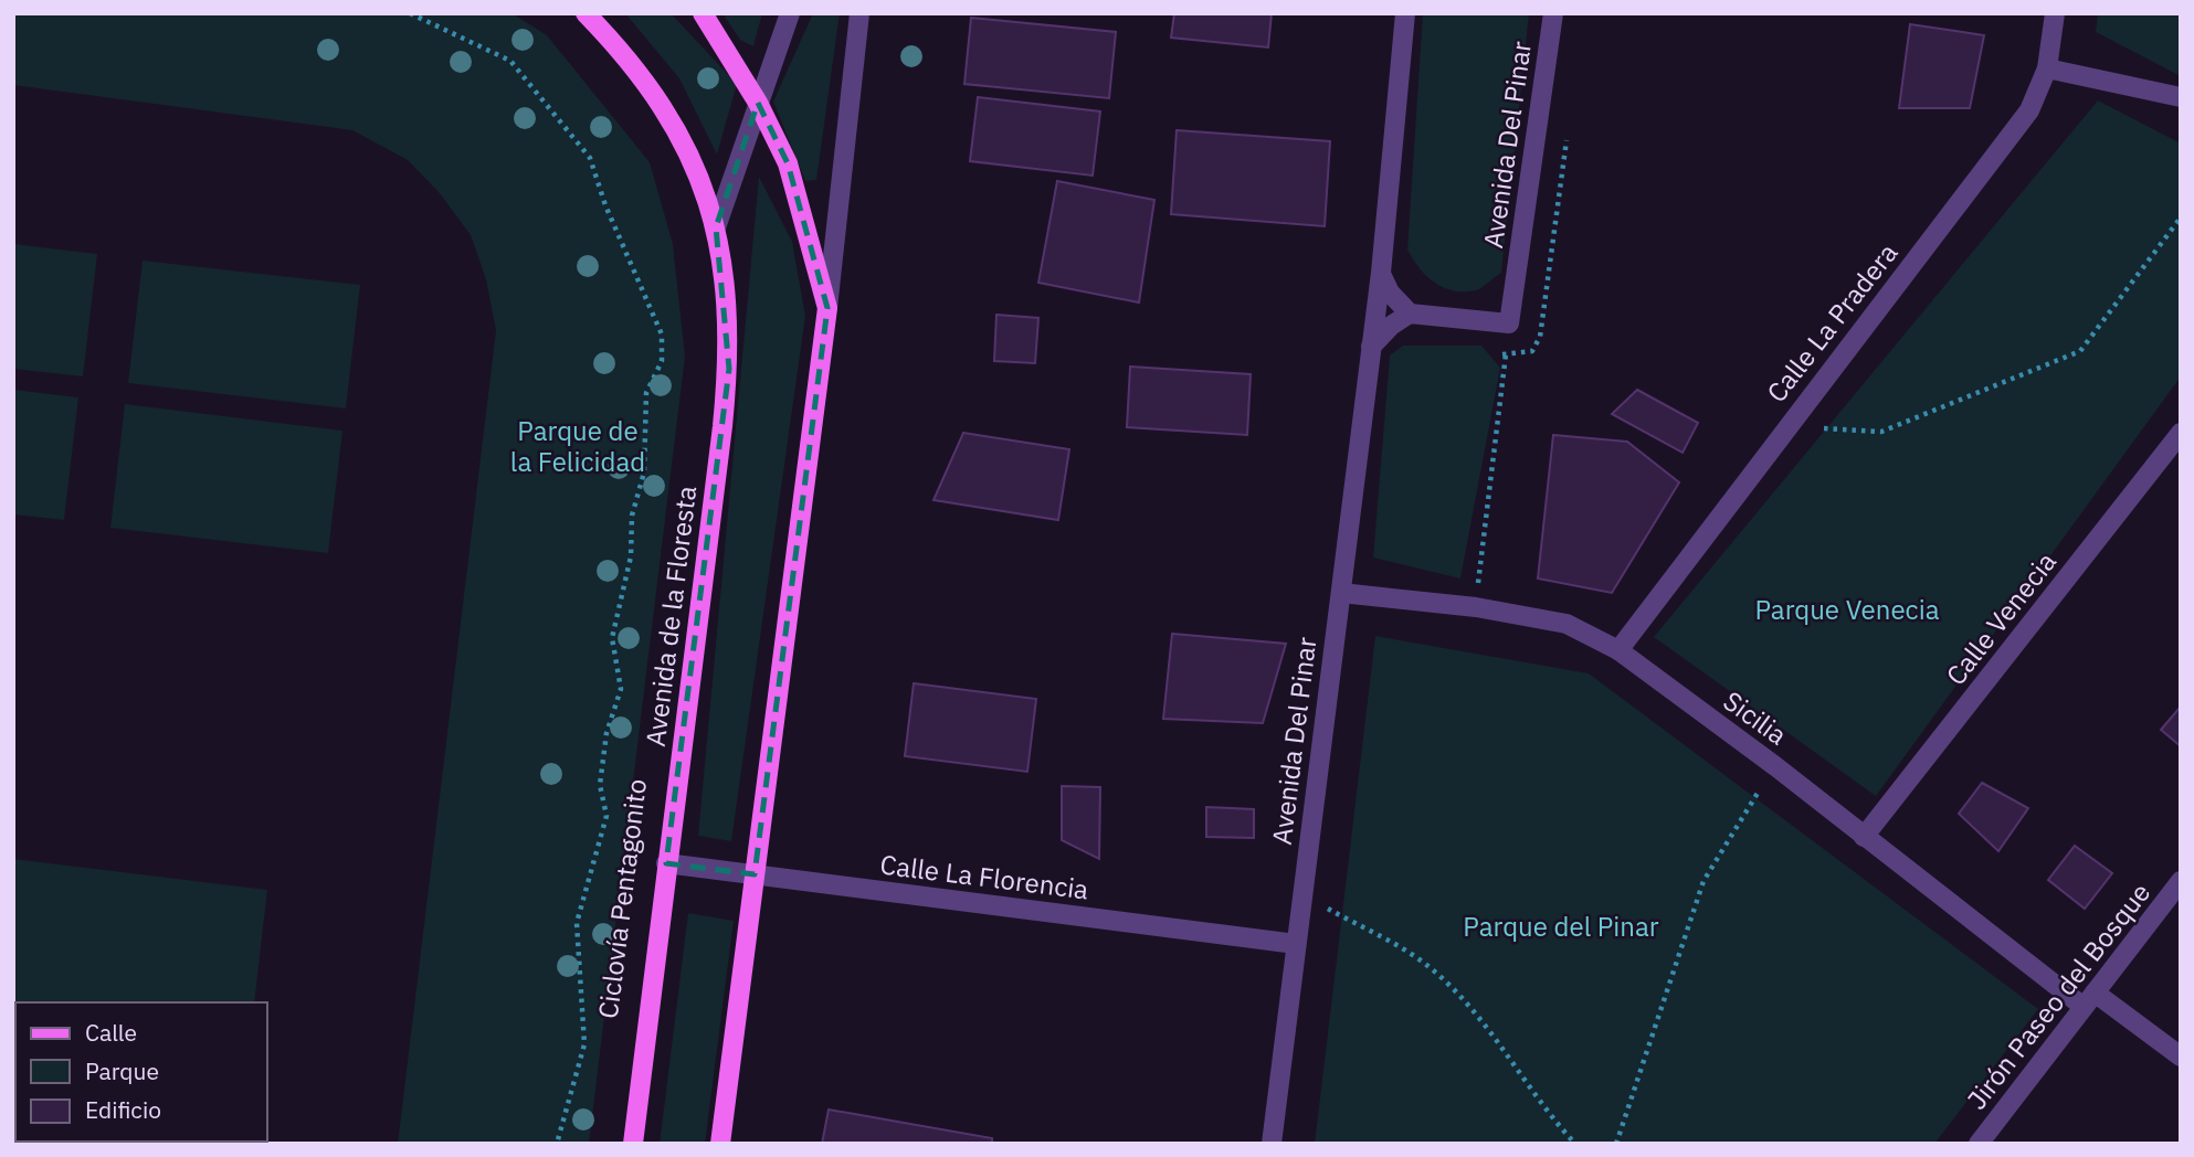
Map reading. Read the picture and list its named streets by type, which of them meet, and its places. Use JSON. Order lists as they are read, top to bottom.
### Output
{
  "streets": {
    "main road": ["Avenida de la Floresta"],
    "street": [
      "Avenida Del Pinar",
      "Calle La Pradera",
      "Calle Venecia",
      "Sicilia",
      "Calle La Florencia",
      "Jirón Paseo del Bosque"
    ]
  },
  "crossings": [
    ["Avenida Del Pinar", "Sicilia"],
    ["Avenida Del Pinar", "Calle La Florencia"],
    ["Calle La Pradera", "Sicilia"],
    ["Avenida de la Floresta", "Calle La Florencia"],
    ["Calle Venecia", "Sicilia"],
    ["Sicilia", "Jirón Paseo del Bosque"]
  ],
  "parks": ["Parque de la Felicidad", "Parque Venecia", "Parque del Pinar"],
  "legend": ["Calle", "Parque", "Edificio"]
}
